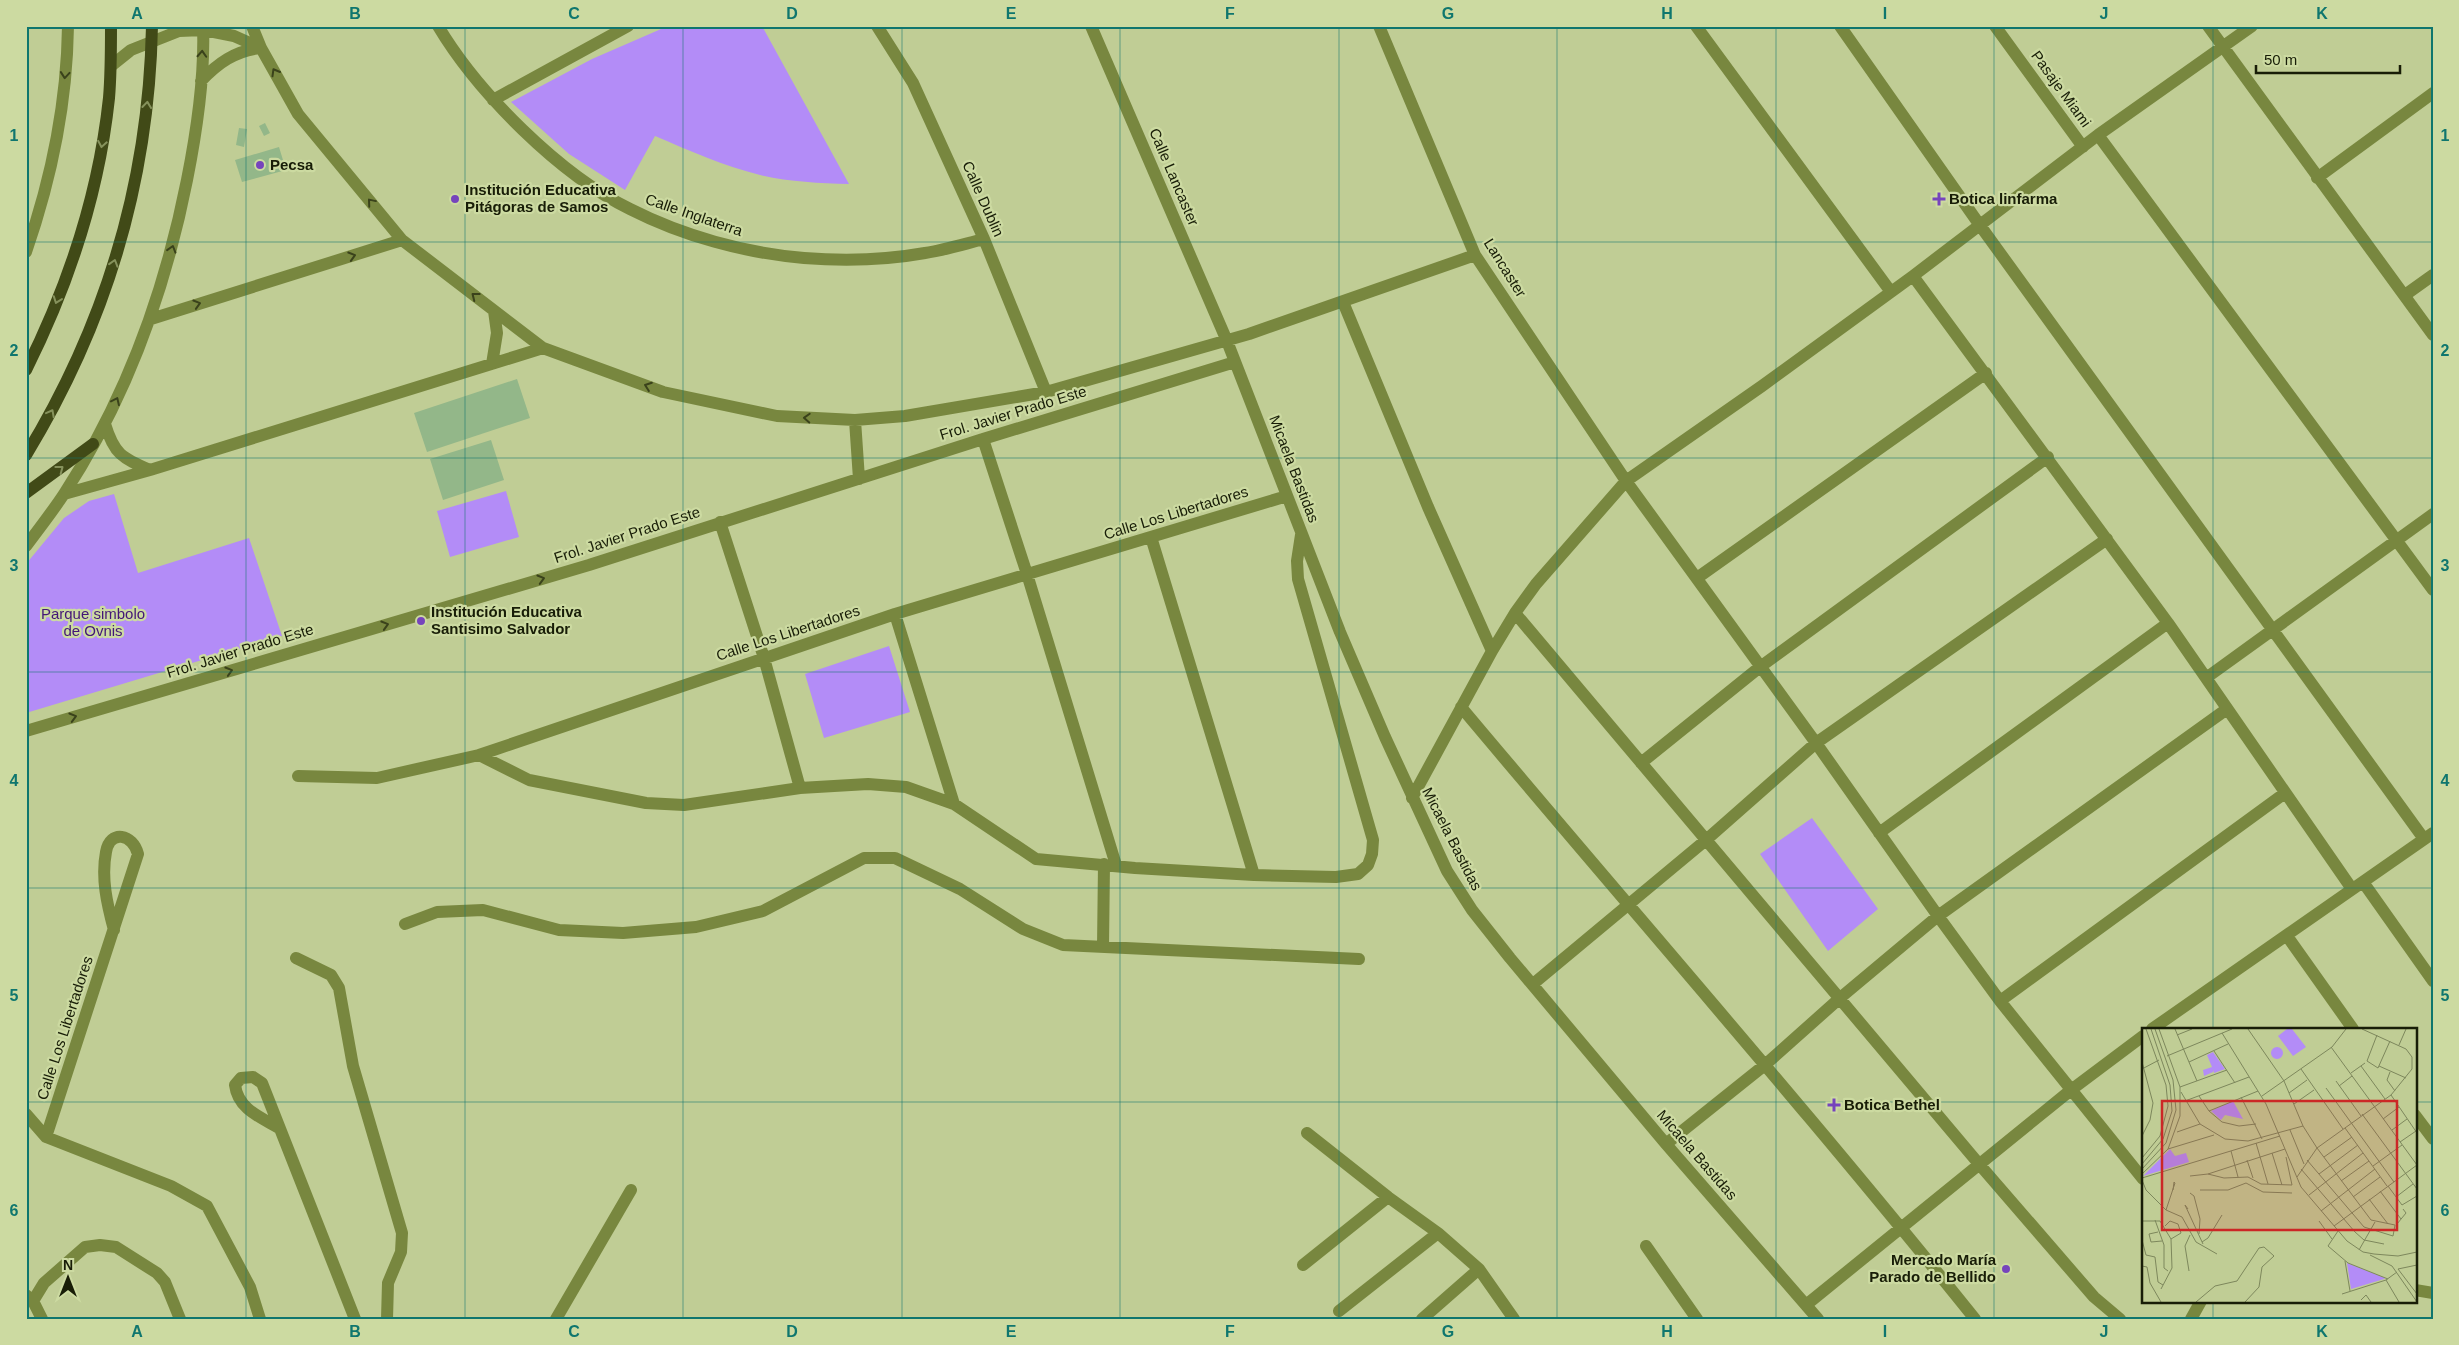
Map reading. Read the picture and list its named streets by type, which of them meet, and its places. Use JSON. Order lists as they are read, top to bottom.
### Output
{
  "streets": {
    "street": [
      "Pasaje Miami",
      "Calle Lancaster",
      "Calle Dublin",
      "Calle Inglaterra",
      "Lancaster",
      "Frol. Javier Prado Este",
      "Micaela Bastidas",
      "Calle Los Libertadores"
    ]
  },
  "crossings": [
    ["Calle Lancaster", "Micaela Bastidas"],
    ["Calle Dublin", "Calle Inglaterra"],
    ["Frol. Javier Prado Este", "Micaela Bastidas"],
    ["Micaela Bastidas", "Calle Los Libertadores"]
  ],
  "one_way": ["Frol. Javier Prado Este"],
  "parks": ["Parque simbolo de Ovnis"],
  "places": {
    "other": [
      "Pecsa",
      "Institución Educativa Pitágoras de Samos",
      "Institución Educativa Santisimo Salvador",
      "Mercado María Parado de Bellido"
    ],
    "health": ["Botica linfarma", "Botica Bethel"]
  },
  "scale_bar": "50 m",
  "north": "top",
  "grid": {
    "columns": [
      "A",
      "B",
      "C",
      "D",
      "E",
      "F",
      "G",
      "H",
      "I",
      "J",
      "K"
    ],
    "rows": [
      "1",
      "2",
      "3",
      "4",
      "5",
      "6"
    ]
  }
}
